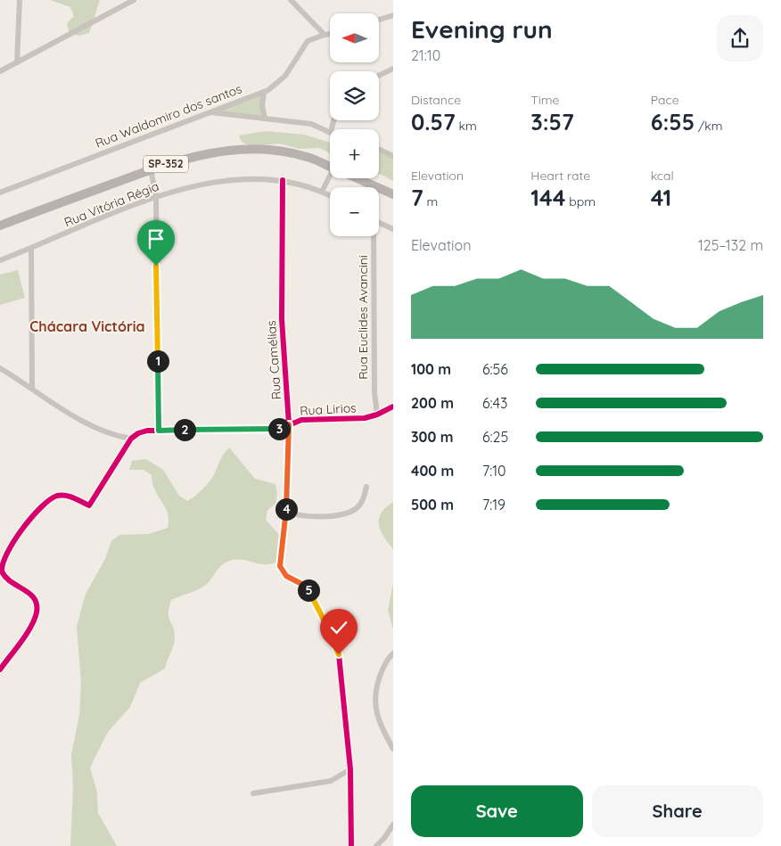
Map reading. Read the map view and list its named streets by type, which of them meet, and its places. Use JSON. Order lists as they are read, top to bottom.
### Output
{
  "streets": {
    "main road": ["SP-352"],
    "street": [
      "Rua Waldomiro dos santos",
      "Rua Vitória Régia",
      "Rua Euclides Avancini",
      "Rua Camélias",
      "Rua Lirios"
    ]
  },
  "crossings": [
    ["Rua Vitória Régia", "Rua Camélias"],
    ["Rua Euclides Avancini", "Rua Lirios"],
    ["Rua Camélias", "Rua Lirios"]
  ],
  "districts": ["Chácara Victória"],
  "north": "left",
  "page": {
    "heading": ["Evening run", "21:10"],
    "map_buttons": ["+", "−"],
    "stats": [
      ["Distance", "0.57 km"],
      ["Time", "3:57"],
      ["Pace", "6:55 /km"],
      ["Elevation", "7 m"],
      ["Heart rate", "144 bpm"],
      ["kcal", "41"]
    ],
    "chart": ["Elevation", "125–132 m"],
    "pins": [
      "1",
      "3",
      "2",
      "4",
      "5"
    ],
    "list": [
      {
        "name": "100 m",
        "note": "6:56"
      },
      {
        "name": "200 m",
        "note": "6:43"
      },
      {
        "name": "300 m",
        "note": "6:25"
      },
      {
        "name": "400 m",
        "note": "7:10"
      },
      {
        "name": "500 m",
        "note": "7:19"
      }
    ],
    "buttons": ["Save", "Share"]
  }
}
